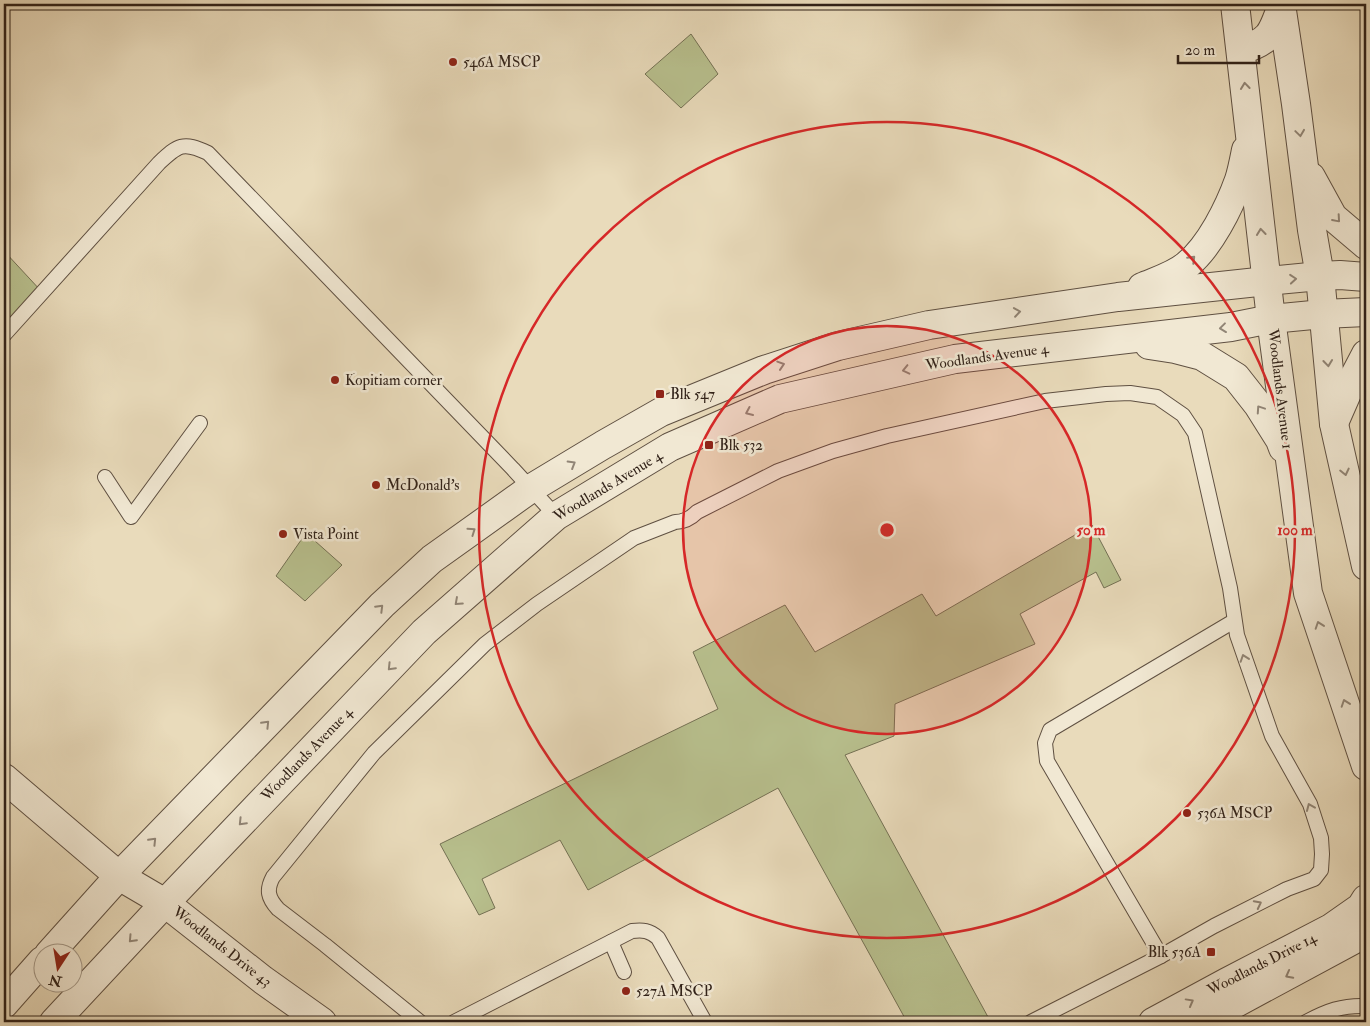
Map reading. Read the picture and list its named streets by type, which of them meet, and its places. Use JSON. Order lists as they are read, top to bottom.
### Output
{
  "streets": {
    "street": [
      "Woodlands Avenue 4",
      "Woodlands Avenue 1",
      "Woodlands Drive 43",
      "Woodlands Drive 14"
    ]
  },
  "crossings": [
    ["Woodlands Avenue 4", "Woodlands Avenue 1"],
    ["Woodlands Avenue 4", "Woodlands Drive 43"]
  ],
  "places": {
    "other": [
      "546A MSCP",
      "Kopitiam corner",
      "McDonald's",
      "Vista Point",
      "536A MSCP",
      "527A MSCP"
    ],
    "transit": ["Blk 547", "Blk 532", "Blk 536A"]
  },
  "scale_bar": "20 m",
  "north": "bottom",
  "rings": ["50 m", "100 m"]
}
